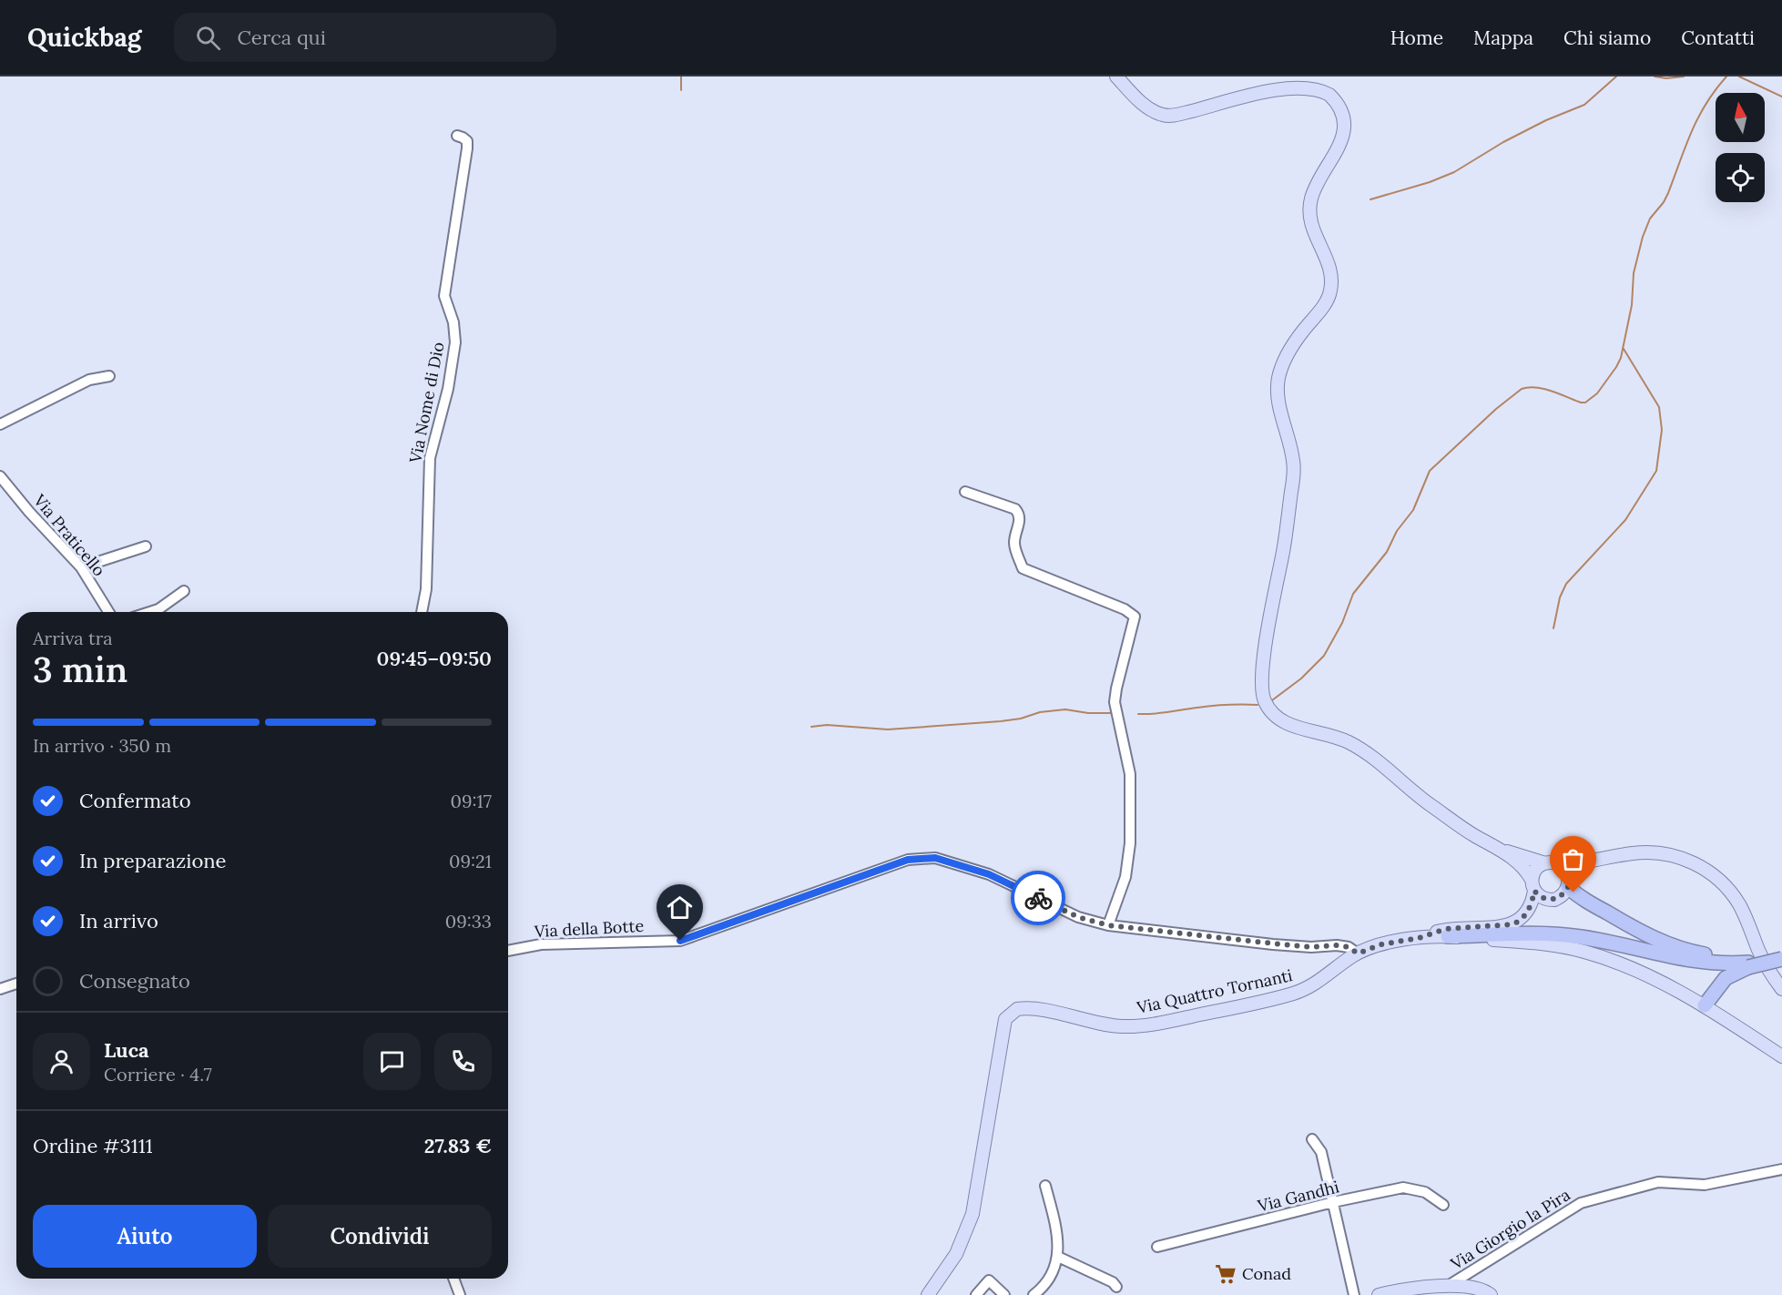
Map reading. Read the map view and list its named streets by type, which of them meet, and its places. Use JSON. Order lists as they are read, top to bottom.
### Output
{
  "streets": {
    "main road": ["Via Quattro Tornanti"],
    "street": [
      "Via Nome di Dio",
      "Via Praticello",
      "Via della Botte",
      "Via Gandhi",
      "Via Giorgio la Pira"
    ]
  },
  "crossings": [
    ["Via della Botte", "Via Quattro Tornanti"]
  ],
  "places": {
    "supermarket": ["Conad"]
  },
  "north": "top",
  "page": {
    "header": "Quickbag",
    "search": "Cerca qui",
    "nav": [
      "Home",
      "Mappa",
      "Chi siamo",
      "Contatti"
    ],
    "heading": ["3 min", "Arriva tra", "09:45–09:50"],
    "panel": [
      "Luca",
      "Corriere · 4.7",
      "Ordine #3111",
      "27.83 €"
    ],
    "bar": "In arrivo · 350 m",
    "list": [
      ["Confermato", "09:17"],
      ["In preparazione", "09:21"],
      ["In arrivo", "09:33"],
      "Consegnato"
    ],
    "buttons": ["Aiuto", "Condividi"]
  }
}
